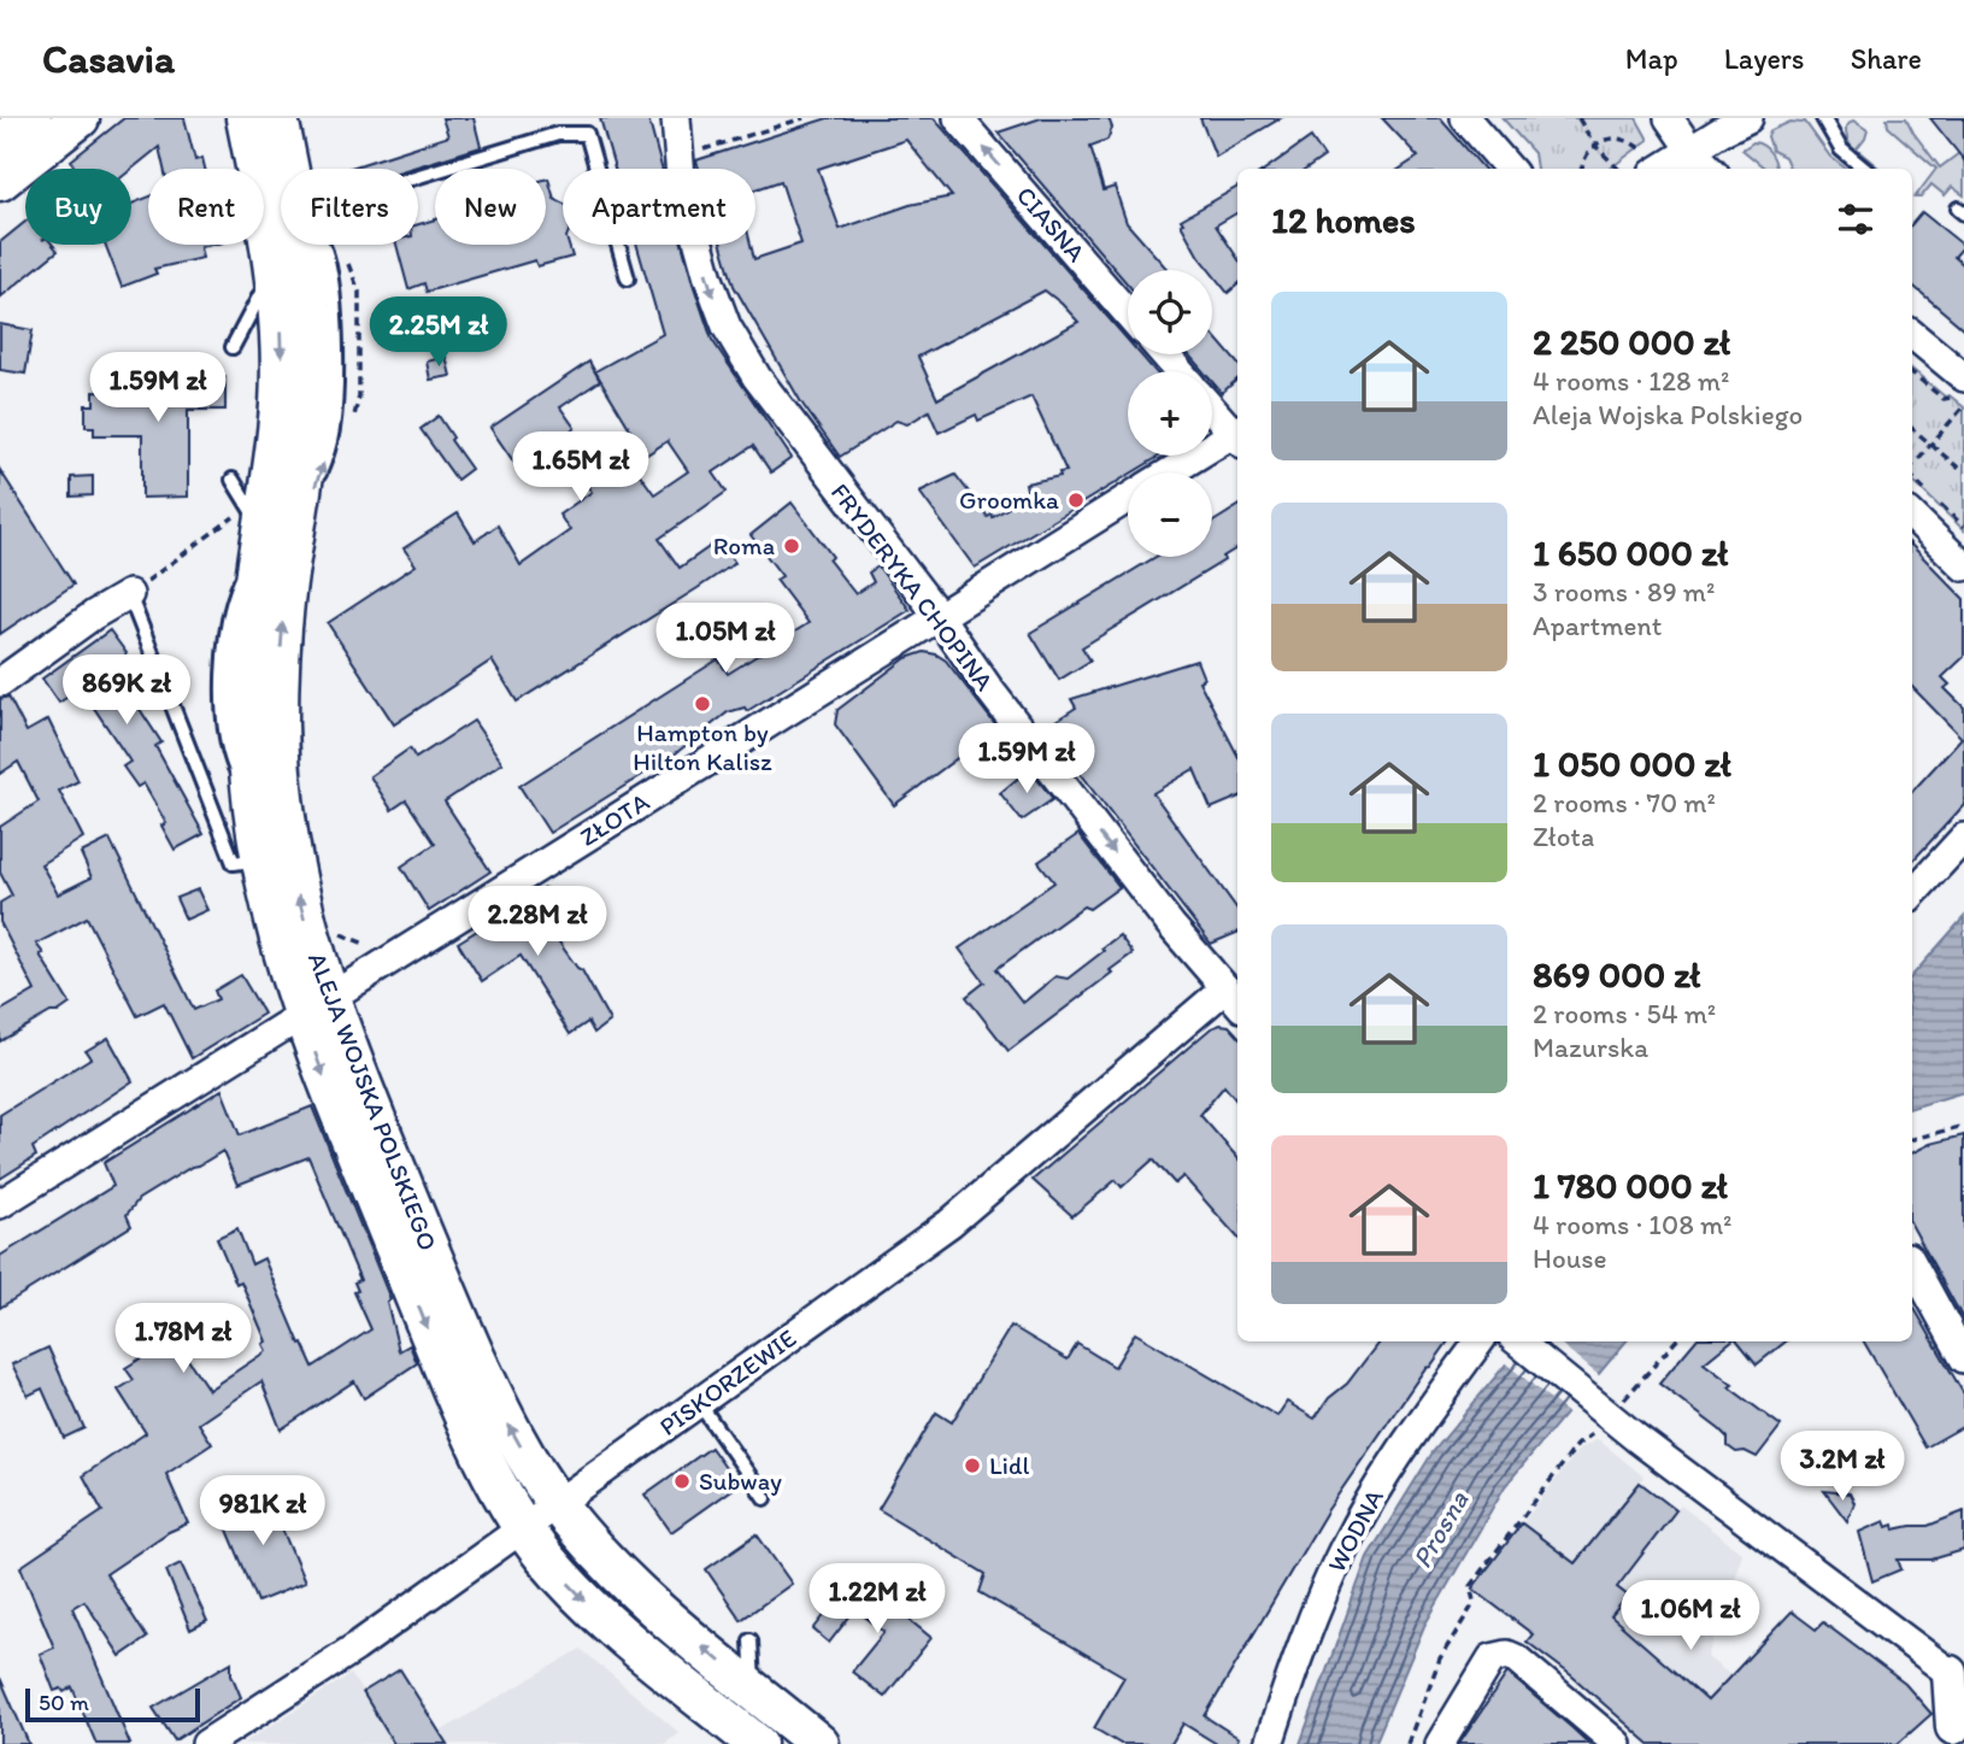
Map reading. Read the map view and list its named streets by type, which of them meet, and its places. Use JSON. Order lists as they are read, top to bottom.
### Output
{
  "streets": {
    "main road": ["ALEJA WOJSKA POLSKIEGO"],
    "street": [
      "CIASNA",
      "FRYDERYKA CHOPINA",
      "ZŁOTA",
      "PISKORZEWIE",
      "WODNA"
    ]
  },
  "crossings": [
    ["FRYDERYKA CHOPINA", "ZŁOTA"],
    ["FRYDERYKA CHOPINA", "PISKORZEWIE"],
    ["ZŁOTA", "ALEJA WOJSKA POLSKIEGO"],
    ["ALEJA WOJSKA POLSKIEGO", "PISKORZEWIE"]
  ],
  "one_way": ["CIASNA", "FRYDERYKA CHOPINA"],
  "water": ["Prosna"],
  "places": [
    "Groomka",
    "Roma",
    "Hampton by Hilton Kalisz",
    "Lidl",
    "Subway"
  ],
  "scale_bar": "50 m",
  "page": {
    "header": "Casavia",
    "nav": ["Map", "Layers", "Share"],
    "chip": [
      "Buy",
      "Rent",
      "Filters",
      "New",
      "Apartment"
    ],
    "heading": "12 homes",
    "map_buttons": ["+", "−"],
    "list": [
      {
        "name": "2 250 000 zł",
        "note": "4 rooms · 128 m² · Aleja Wojska Polskiego"
      },
      {
        "name": "1 650 000 zł",
        "note": "3 rooms · 89 m² · Apartment"
      },
      {
        "name": "1 050 000 zł",
        "note": "2 rooms · 70 m² · Złota"
      },
      {
        "name": "869 000 zł",
        "note": "2 rooms · 54 m² · Mazurska"
      },
      {
        "name": "1 780 000 zł",
        "note": "4 rooms · 108 m² · House"
      }
    ],
    "price": [
      "2.25M zł",
      "1.59M zł",
      "1.65M zł",
      "1.05M zł",
      "869K zł",
      "1.59M zł",
      "2.28M zł",
      "1.78M zł",
      "3.2M zł",
      "981K zł",
      "1.22M zł",
      "1.06M zł"
    ],
    "scale": "50 m"
  }
}
